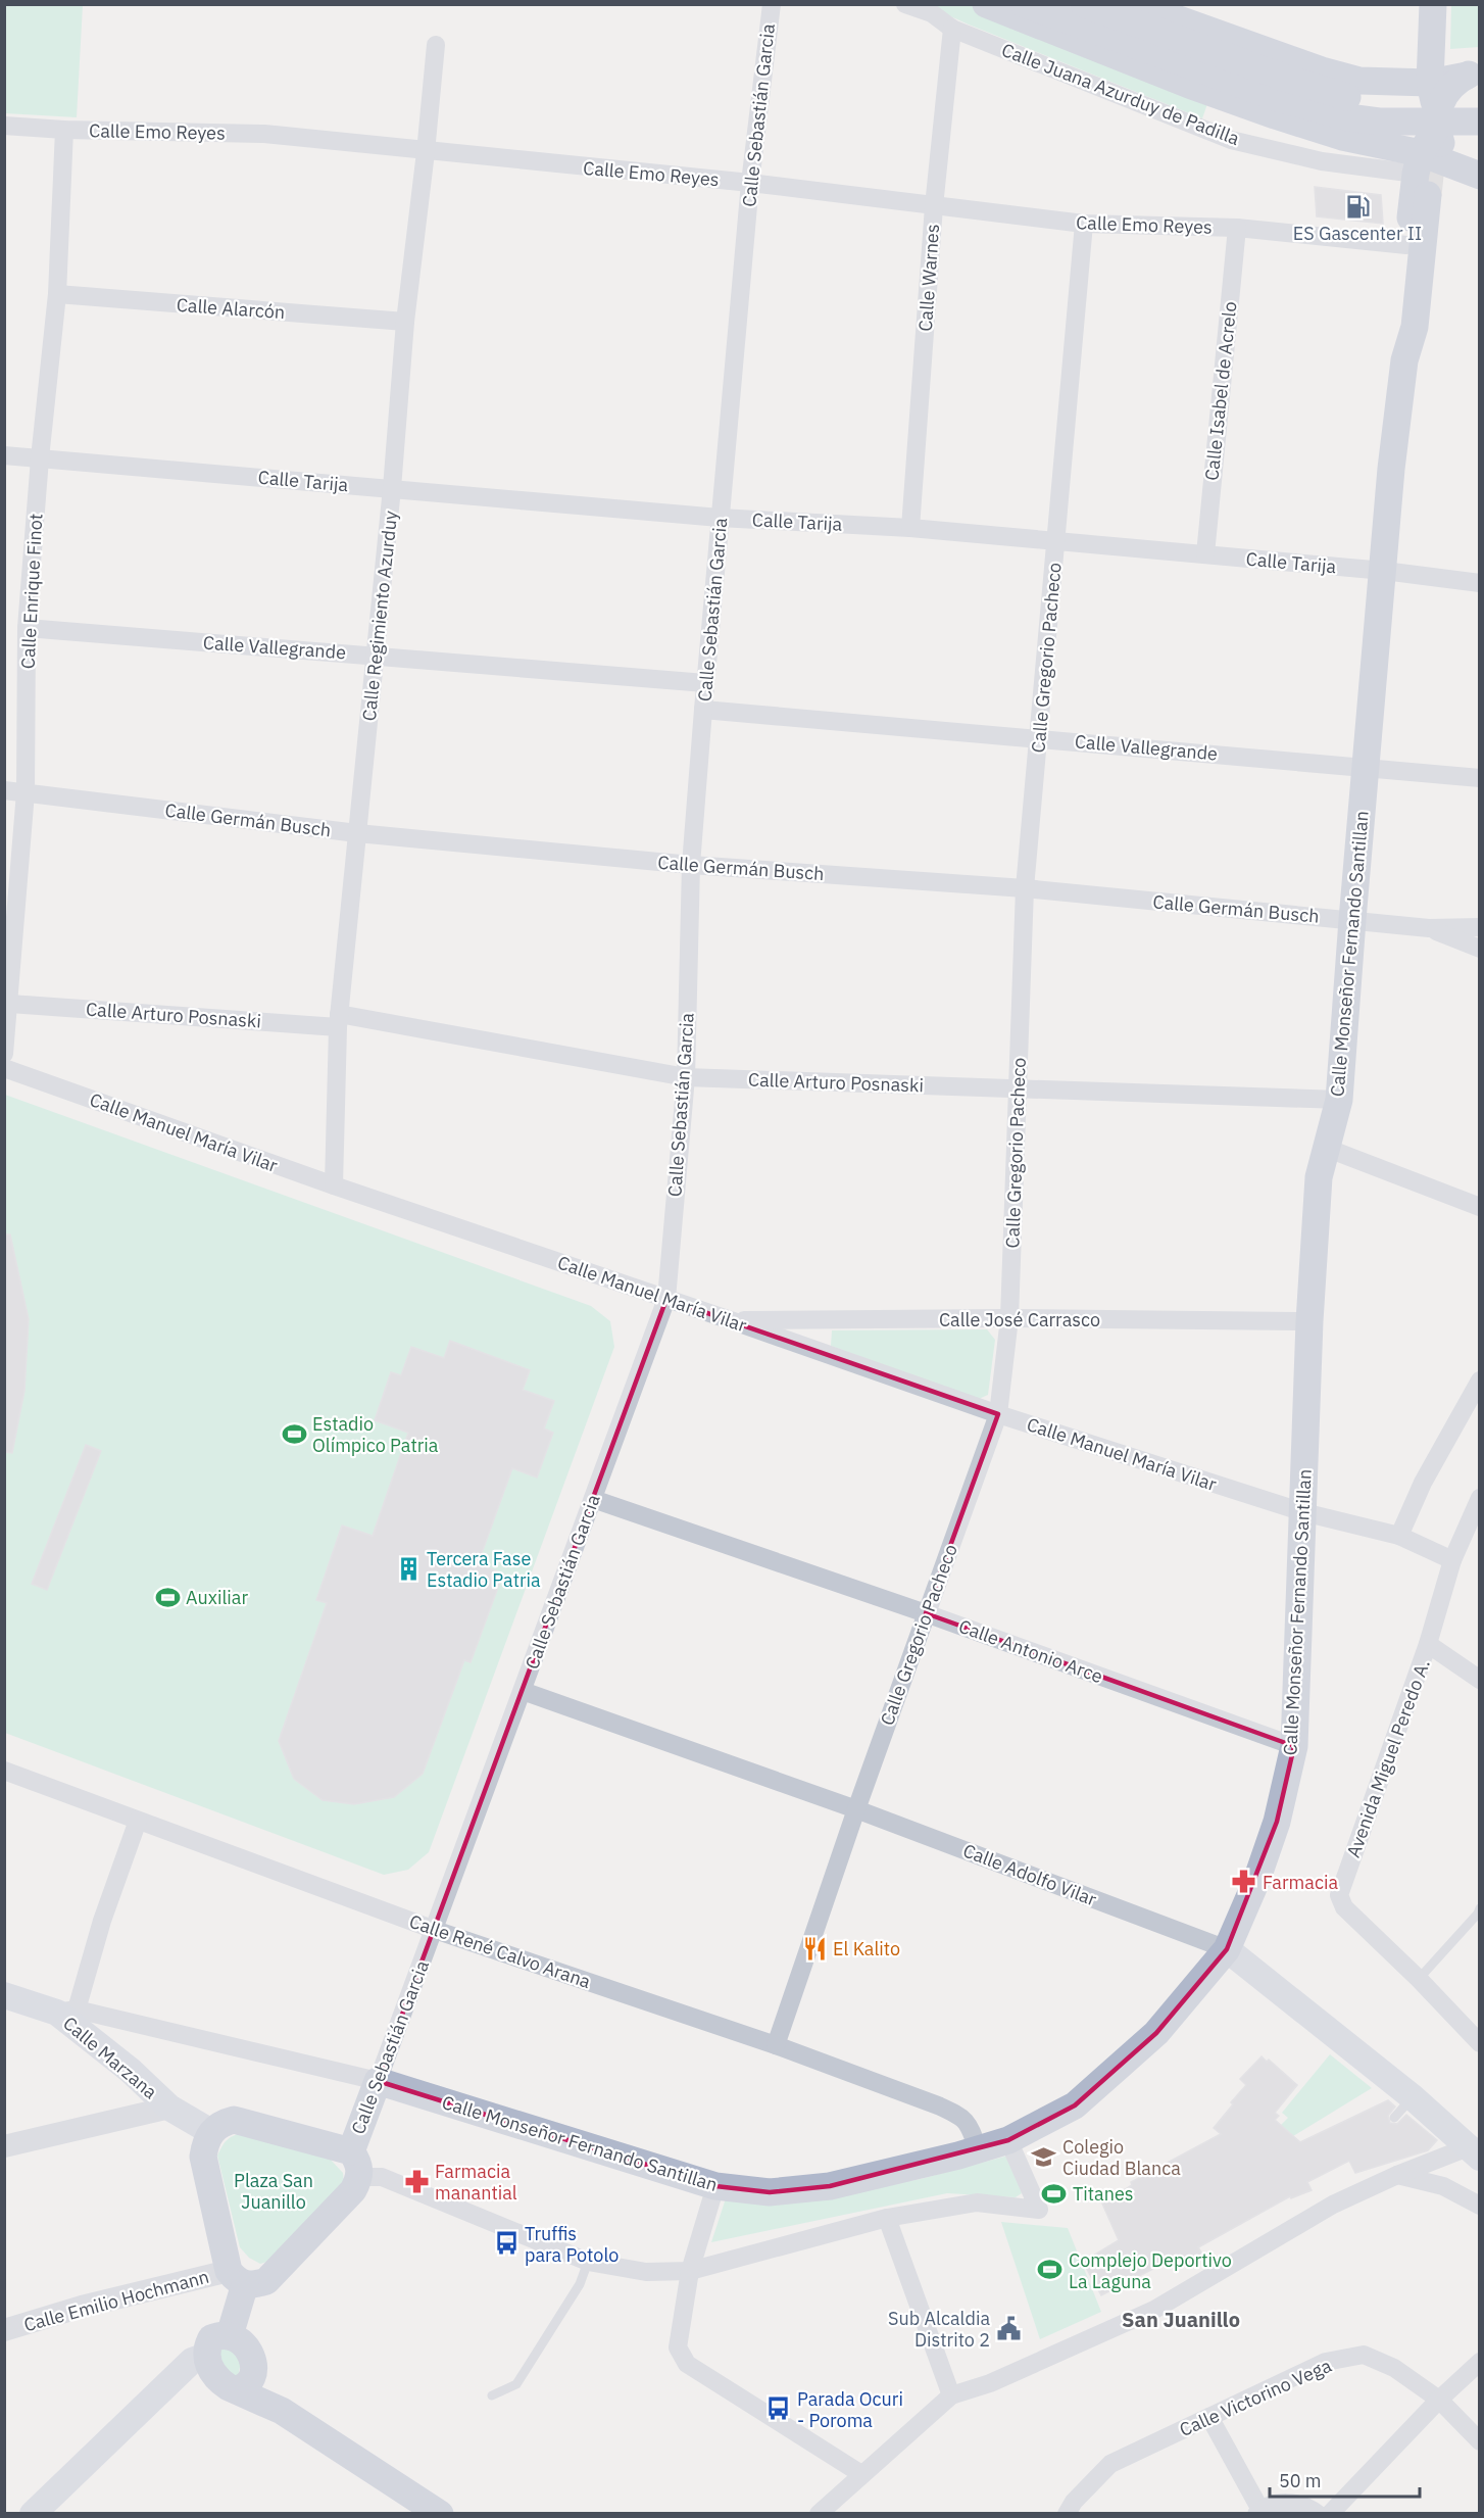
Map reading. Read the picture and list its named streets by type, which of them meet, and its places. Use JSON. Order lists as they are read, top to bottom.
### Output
{
  "streets": {
    "main road": [
      "Calle Sebastián Garcia",
      "Calle Monseñor Fernando Santillan",
      "Calle Adolfo Vilar",
      "Calle Marzana"
    ],
    "street": [
      "Calle Juana Azurduy de Padilla",
      "Calle Emo Reyes",
      "Calle Warnes",
      "Calle Alarcón",
      "Calle Isabel de Acrelo",
      "Calle Tarija",
      "Calle Enrique Finot",
      "Calle Regimiento Azurduy",
      "Calle Vallegrande",
      "Calle Gregorio Pacheco",
      "Calle Germán Busch",
      "Calle Arturo Posnaski",
      "Calle Manuel María Vilar",
      "Calle José Carrasco",
      "Calle Antonio Arce",
      "Avenida Miguel Peredo A.",
      "Calle René Calvo Arana",
      "Calle Emilio Hochmann",
      "Calle Victorino Vega"
    ]
  },
  "crossings": [
    ["Calle Juana Azurduy de Padilla", "Calle Warnes"],
    ["Calle Juana Azurduy de Padilla", "Calle Monseñor Fernando Santillan"],
    ["Calle Sebastián Garcia", "Calle Emo Reyes"],
    ["Calle Sebastián Garcia", "Calle Tarija"],
    ["Calle Sebastián Garcia", "Calle Vallegrande"],
    ["Calle Sebastián Garcia", "Calle Germán Busch"],
    ["Calle Sebastián Garcia", "Calle Monseñor Fernando Santillan"],
    ["Calle Sebastián Garcia", "Calle Arturo Posnaski"],
    ["Calle Sebastián Garcia", "Calle Manuel María Vilar"],
    ["Calle Sebastián Garcia", "Calle Antonio Arce"],
    ["Calle Sebastián Garcia", "Calle Adolfo Vilar"],
    ["Calle Sebastián Garcia", "Calle René Calvo Arana"],
    ["Calle Emo Reyes", "Calle Warnes"],
    ["Calle Emo Reyes", "Calle Isabel de Acrelo"],
    ["Calle Emo Reyes", "Calle Enrique Finot"],
    ["Calle Emo Reyes", "Calle Regimiento Azurduy"],
    ["Calle Emo Reyes", "Calle Gregorio Pacheco"],
    ["Calle Emo Reyes", "Calle Monseñor Fernando Santillan"],
    ["Calle Warnes", "Calle Tarija"],
    ["Calle Alarcón", "Calle Enrique Finot"],
    ["Calle Alarcón", "Calle Regimiento Azurduy"],
    ["Calle Isabel de Acrelo", "Calle Tarija"],
    ["Calle Tarija", "Calle Enrique Finot"],
    ["Calle Tarija", "Calle Regimiento Azurduy"],
    ["Calle Tarija", "Calle Gregorio Pacheco"],
    ["Calle Tarija", "Calle Monseñor Fernando Santillan"],
    ["Calle Enrique Finot", "Calle Vallegrande"],
    ["Calle Enrique Finot", "Calle Germán Busch"],
    ["Calle Enrique Finot", "Calle Arturo Posnaski"],
    ["Calle Regimiento Azurduy", "Calle Vallegrande"],
    ["Calle Regimiento Azurduy", "Calle Germán Busch"],
    ["Calle Regimiento Azurduy", "Calle Arturo Posnaski"],
    ["Calle Regimiento Azurduy", "Calle Manuel María Vilar"],
    ["Calle Vallegrande", "Calle Gregorio Pacheco"],
    ["Calle Vallegrande", "Calle Monseñor Fernando Santillan"],
    ["Calle Gregorio Pacheco", "Calle Germán Busch"],
    ["Calle Gregorio Pacheco", "Calle Arturo Posnaski"],
    ["Calle Gregorio Pacheco", "Calle Manuel María Vilar"],
    ["Calle Gregorio Pacheco", "Calle José Carrasco"],
    ["Calle Gregorio Pacheco", "Calle Antonio Arce"],
    ["Calle Gregorio Pacheco", "Calle Adolfo Vilar"],
    ["Calle Gregorio Pacheco", "Calle René Calvo Arana"],
    ["Calle Germán Busch", "Calle Monseñor Fernando Santillan"],
    ["Calle Monseñor Fernando Santillan", "Calle Arturo Posnaski"],
    ["Calle Monseñor Fernando Santillan", "Calle Manuel María Vilar"],
    ["Calle Monseñor Fernando Santillan", "Calle José Carrasco"],
    ["Calle Monseñor Fernando Santillan", "Calle Antonio Arce"],
    ["Calle Monseñor Fernando Santillan", "Calle Adolfo Vilar"],
    ["Calle Monseñor Fernando Santillan", "Calle René Calvo Arana"],
    ["Calle Monseñor Fernando Santillan", "Calle Marzana"],
    ["Calle Manuel María Vilar", "Calle José Carrasco"],
    ["Calle Manuel María Vilar", "Avenida Miguel Peredo A."]
  ],
  "districts": ["San Juanillo"],
  "parks": ["Plaza San Juanillo"],
  "places": {
    "fuel station": ["ES Gascenter II"],
    "sports": [
      "Estadio Olímpico Patria",
      "Auxiliar",
      "Titanes",
      "Complejo Deportivo La Laguna"
    ],
    "building": ["Tercera Fase Estadio Patria"],
    "pharmacy": ["Farmacia", "Farmacia manantial"],
    "restaurant": ["El Kalito"],
    "school or university": ["Colegio Ciudad Blanca"],
    "bus stop": ["Truffis para Potolo", "Parada Ocuri - Poroma"],
    "public building": ["Sub Alcaldia Distrito 2"]
  },
  "scale_bar": "50 m"
}
